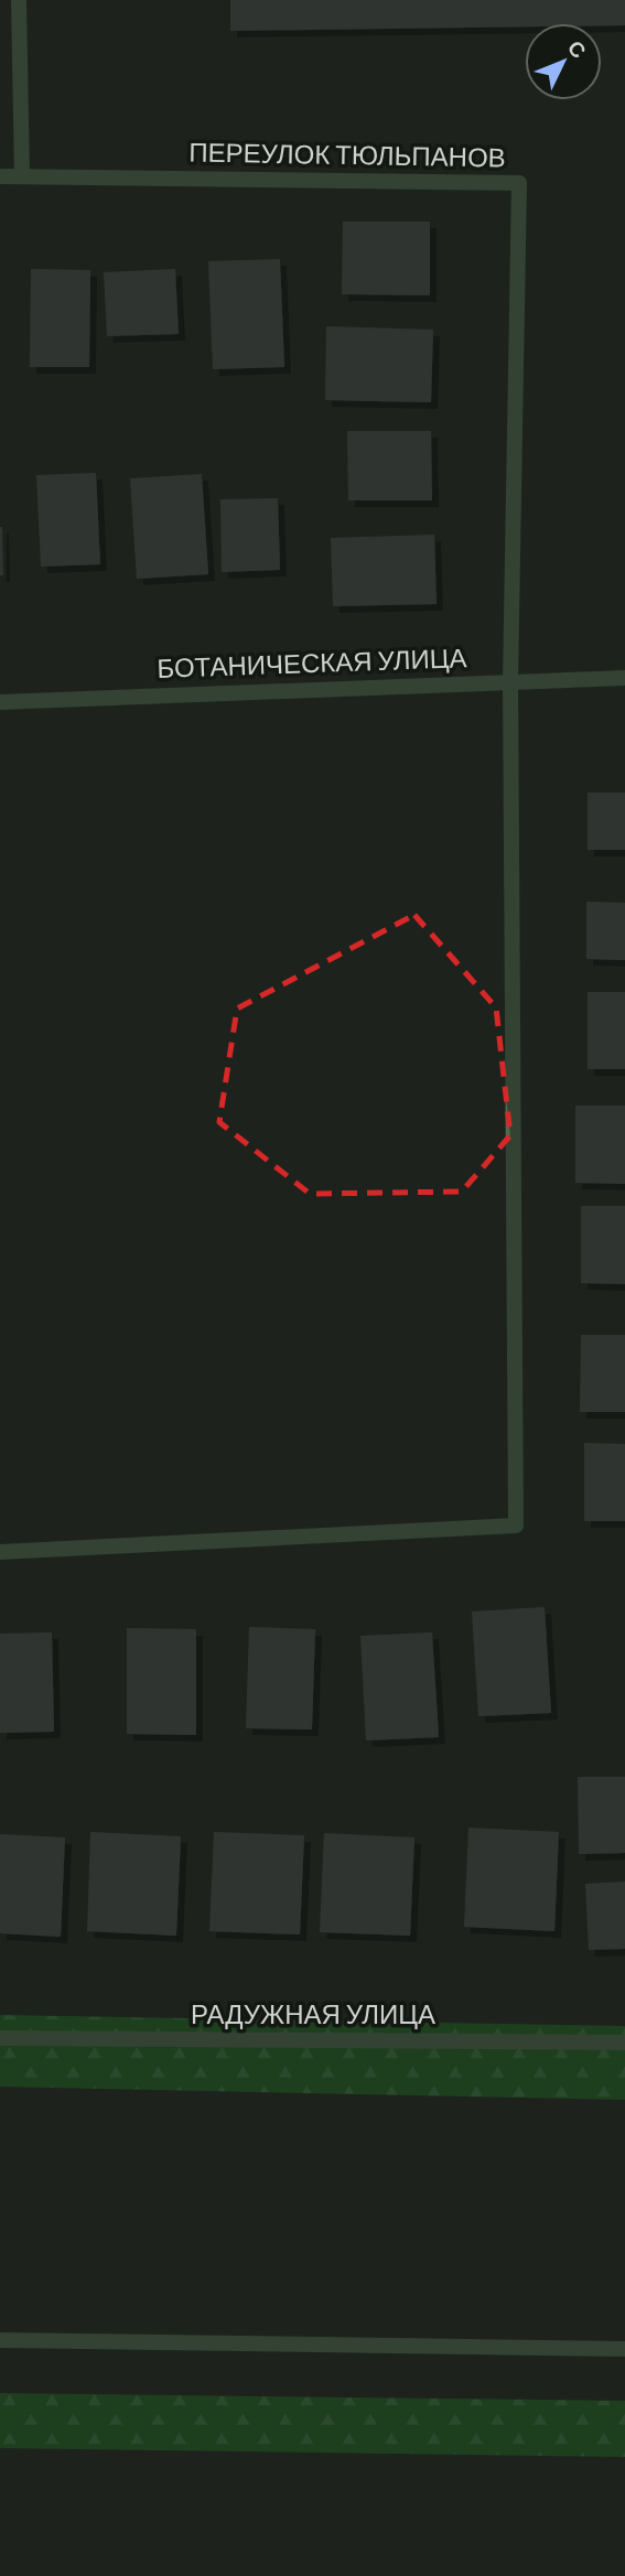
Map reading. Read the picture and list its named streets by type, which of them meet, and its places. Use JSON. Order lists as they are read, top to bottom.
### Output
{
  "streets": {
    "street": ["ПЕРЕУЛОК ТЮЛЬПАНОВ", "БОТАНИЧЕСКАЯ УЛИЦА", "РАДУЖНАЯ УЛИЦА"]
  },
  "crossings": [
    ["ПЕРЕУЛОК ТЮЛЬПАНОВ", "БОТАНИЧЕСКАЯ УЛИЦА"]
  ],
  "north": "top right"
}
